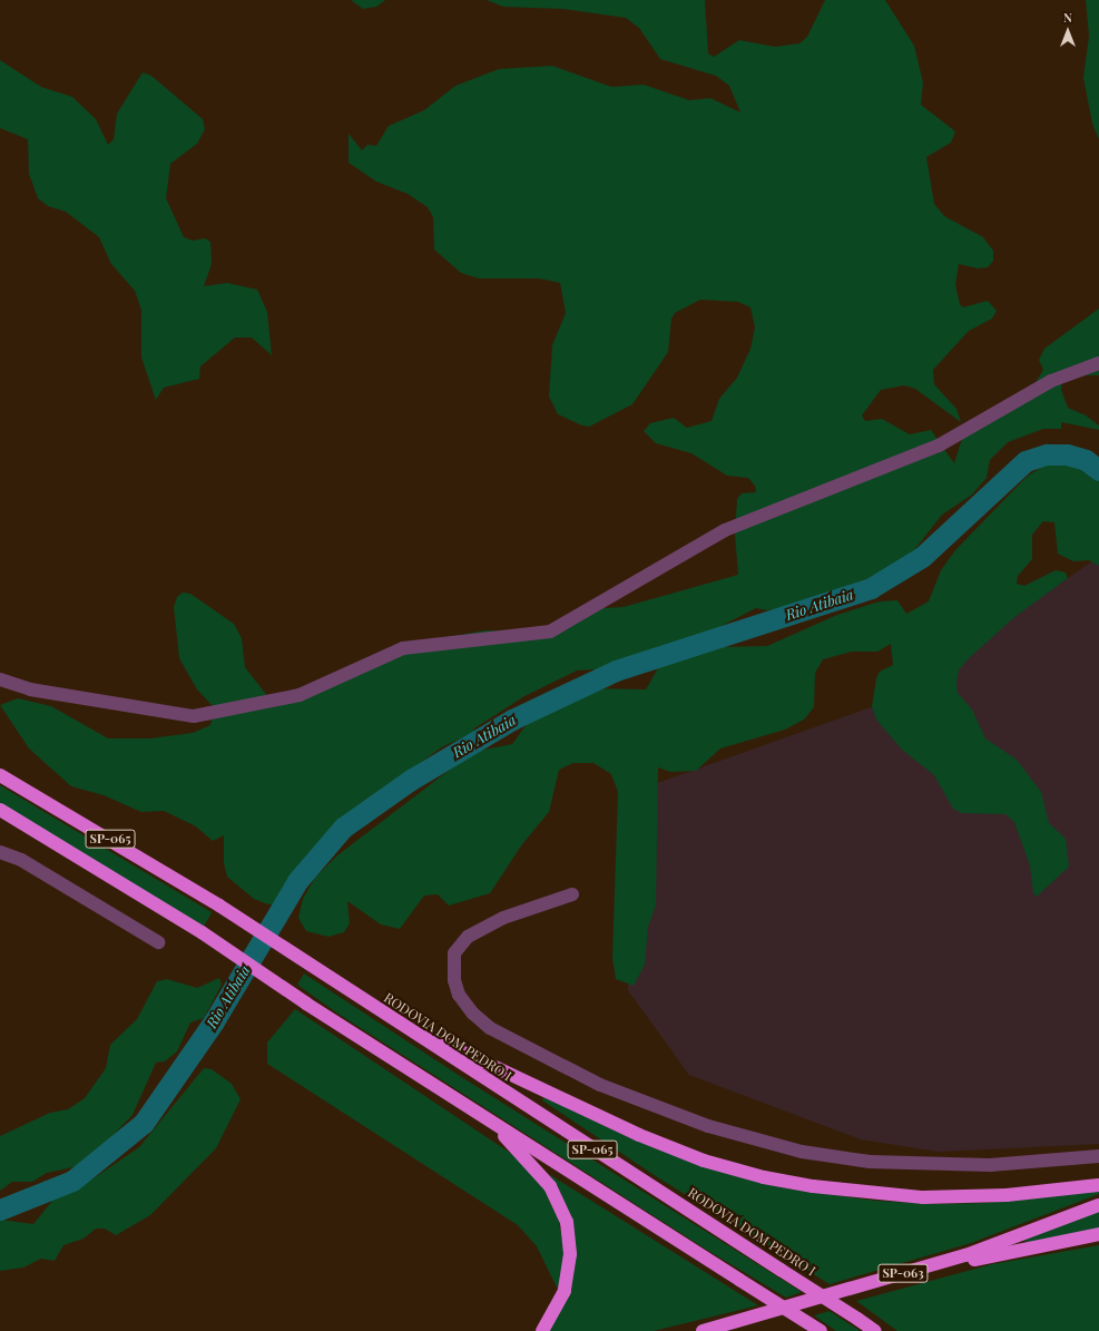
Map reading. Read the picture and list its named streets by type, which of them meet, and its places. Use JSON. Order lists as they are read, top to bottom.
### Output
{
  "streets": {
    "highway": ["SP-065", "RODOVIA DOM PEDRO I", "SP-063"]
  },
  "water": ["Rio Atibaia"],
  "north": "top"
}
